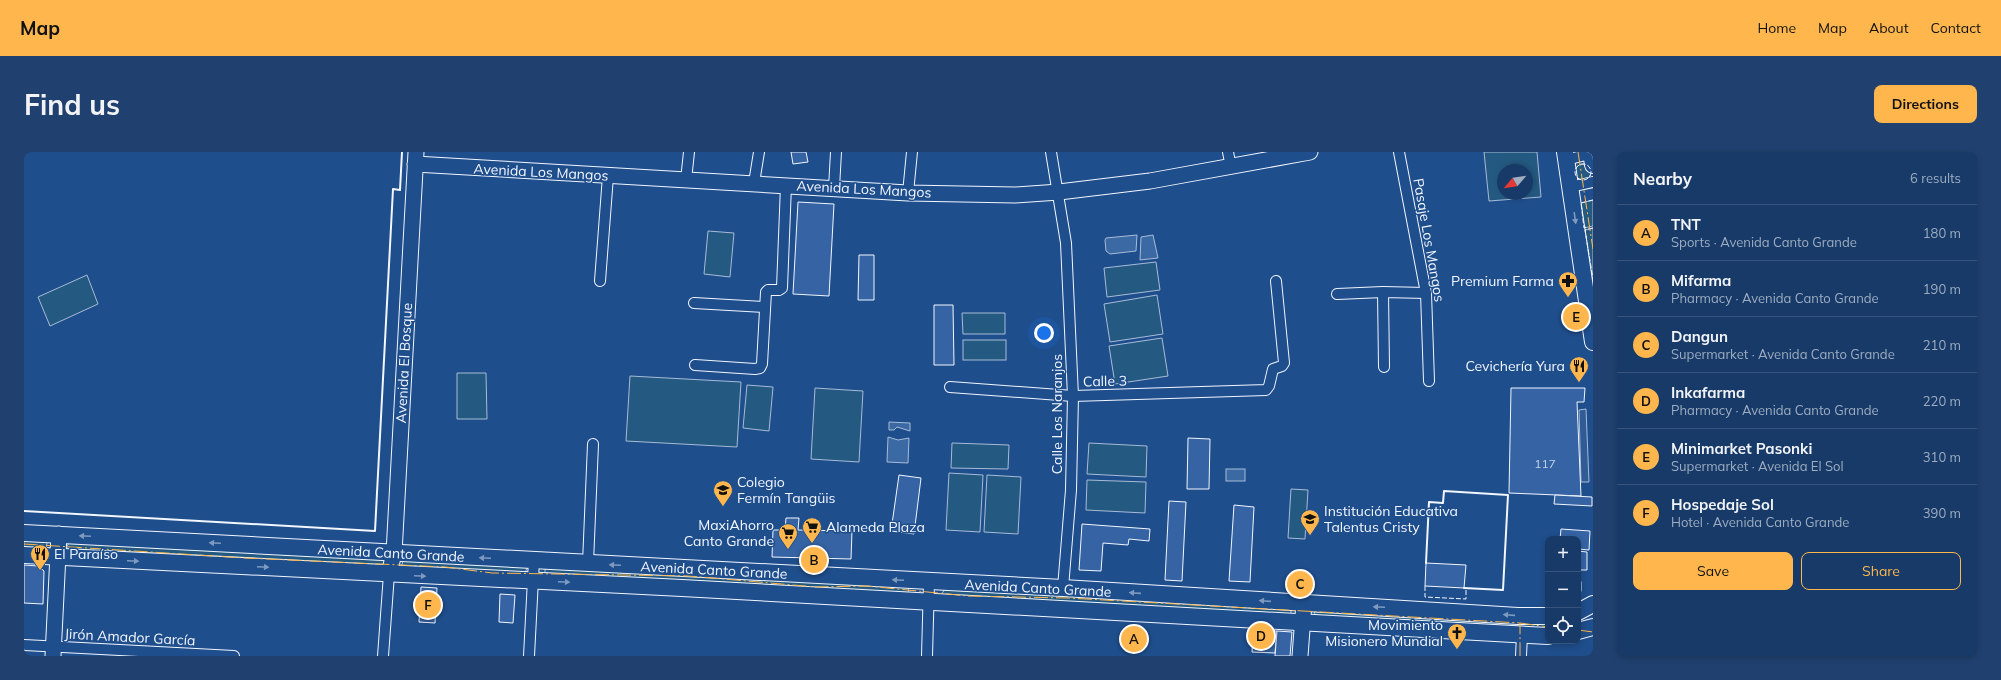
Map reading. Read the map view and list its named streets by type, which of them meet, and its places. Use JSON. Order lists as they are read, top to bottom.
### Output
{
  "streets": {
    "main road": ["Avenida Canto Grande"],
    "street": [
      "Avenida Los Mangos",
      "Pasaje Los Mangos",
      "Avenida El Bosque",
      "Calle 3",
      "Calle Los Naranjos",
      "Jirón Amador García"
    ]
  },
  "crossings": [
    ["Avenida Los Mangos", "Avenida El Bosque"],
    ["Avenida Los Mangos", "Calle Los Naranjos"],
    ["Avenida El Bosque", "Avenida Canto Grande"],
    ["Calle 3", "Calle Los Naranjos"],
    ["Calle Los Naranjos", "Avenida Canto Grande"]
  ],
  "places": {
    "pharmacy": ["Premium Farma"],
    "restaurant": ["Cevichería Yura", "El Paraíso"],
    "school or university": ["Colegio Fermín Tangüis", "Institución Educativa Talentus Cristy"],
    "supermarket": ["Alameda Plaza", "MaxiAhorro Canto Grande"],
    "church": ["Movimiento Misionero Mundial"]
  },
  "house_numbers": ["117"],
  "north": "bottom left",
  "page": {
    "header": "Map",
    "nav": [
      "Home",
      "Map",
      "About",
      "Contact"
    ],
    "buttons": [
      "Directions",
      ["Save", "Share"]
    ],
    "title": "Find us",
    "heading": ["Nearby", "6 results"],
    "list": [
      {
        "mark": "A",
        "name": "TNT",
        "note": "Sports · Avenida Canto Grande",
        "value": "180 m"
      },
      {
        "mark": "B",
        "name": "Mifarma",
        "note": "Pharmacy · Avenida Canto Grande",
        "value": "190 m"
      },
      {
        "mark": "C",
        "name": "Dangun",
        "note": "Supermarket · Avenida Canto Grande",
        "value": "210 m"
      },
      {
        "mark": "D",
        "name": "Inkafarma",
        "note": "Pharmacy · Avenida Canto Grande",
        "value": "220 m"
      },
      {
        "mark": "E",
        "name": "Minimarket Pasonki",
        "note": "Supermarket · Avenida El Sol",
        "value": "310 m"
      },
      {
        "mark": "F",
        "name": "Hospedaje Sol",
        "note": "Hotel · Avenida Canto Grande",
        "value": "390 m"
      }
    ],
    "pins": [
      "E",
      "B",
      "C",
      "F",
      "D",
      "A"
    ],
    "map_buttons": ["+", "−"]
  }
}
